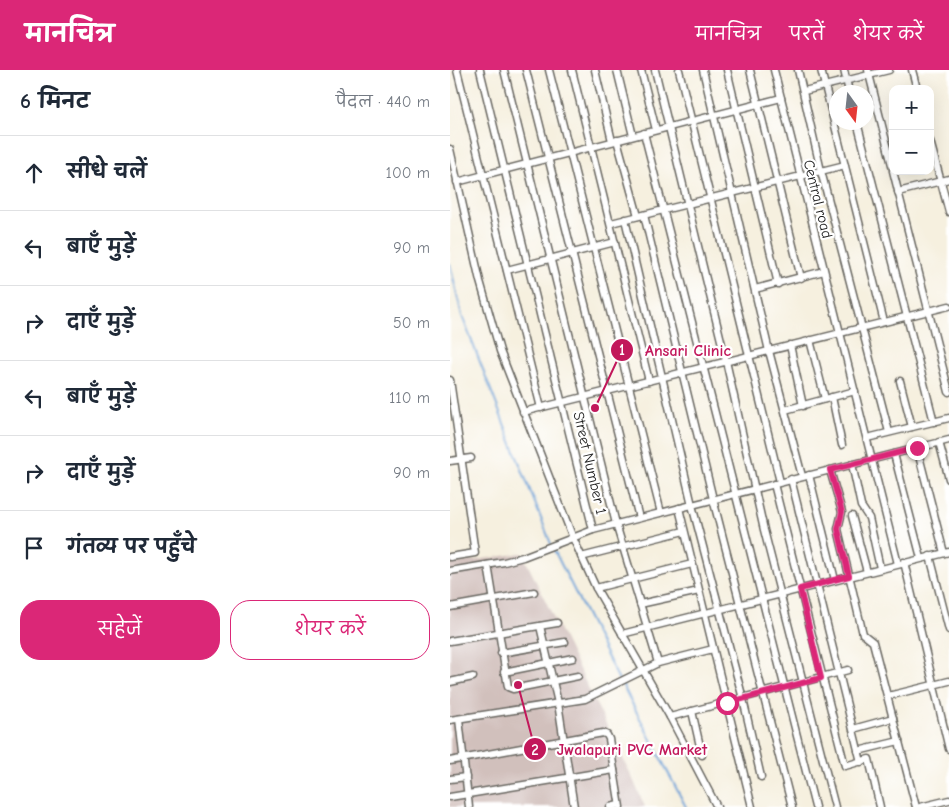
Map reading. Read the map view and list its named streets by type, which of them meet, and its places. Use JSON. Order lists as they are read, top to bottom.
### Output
{
  "streets": {
    "street": ["Central road", "Street Number 1"]
  },
  "places": ["Ansari Clinic", "Jwalapuri PVC Market"],
  "north": "bottom",
  "page": {
    "header": "मानचित्र",
    "nav": ["मानचित्र", "परतें", "शेयर करें"],
    "heading": ["6 मिनट", "पैदल · 440 m"],
    "map_buttons": ["+", "−"],
    "list": [
      ["सीधे चलें", "100 m"],
      ["बाएँ मुड़ें", "90 m"],
      ["दाएँ मुड़ें", "50 m"],
      ["बाएँ मुड़ें", "110 m"],
      ["दाएँ मुड़ें", "90 m"],
      "गंतव्य पर पहुँचे"
    ],
    "buttons": ["सहेजें", "शेयर करें"]
  }
}
